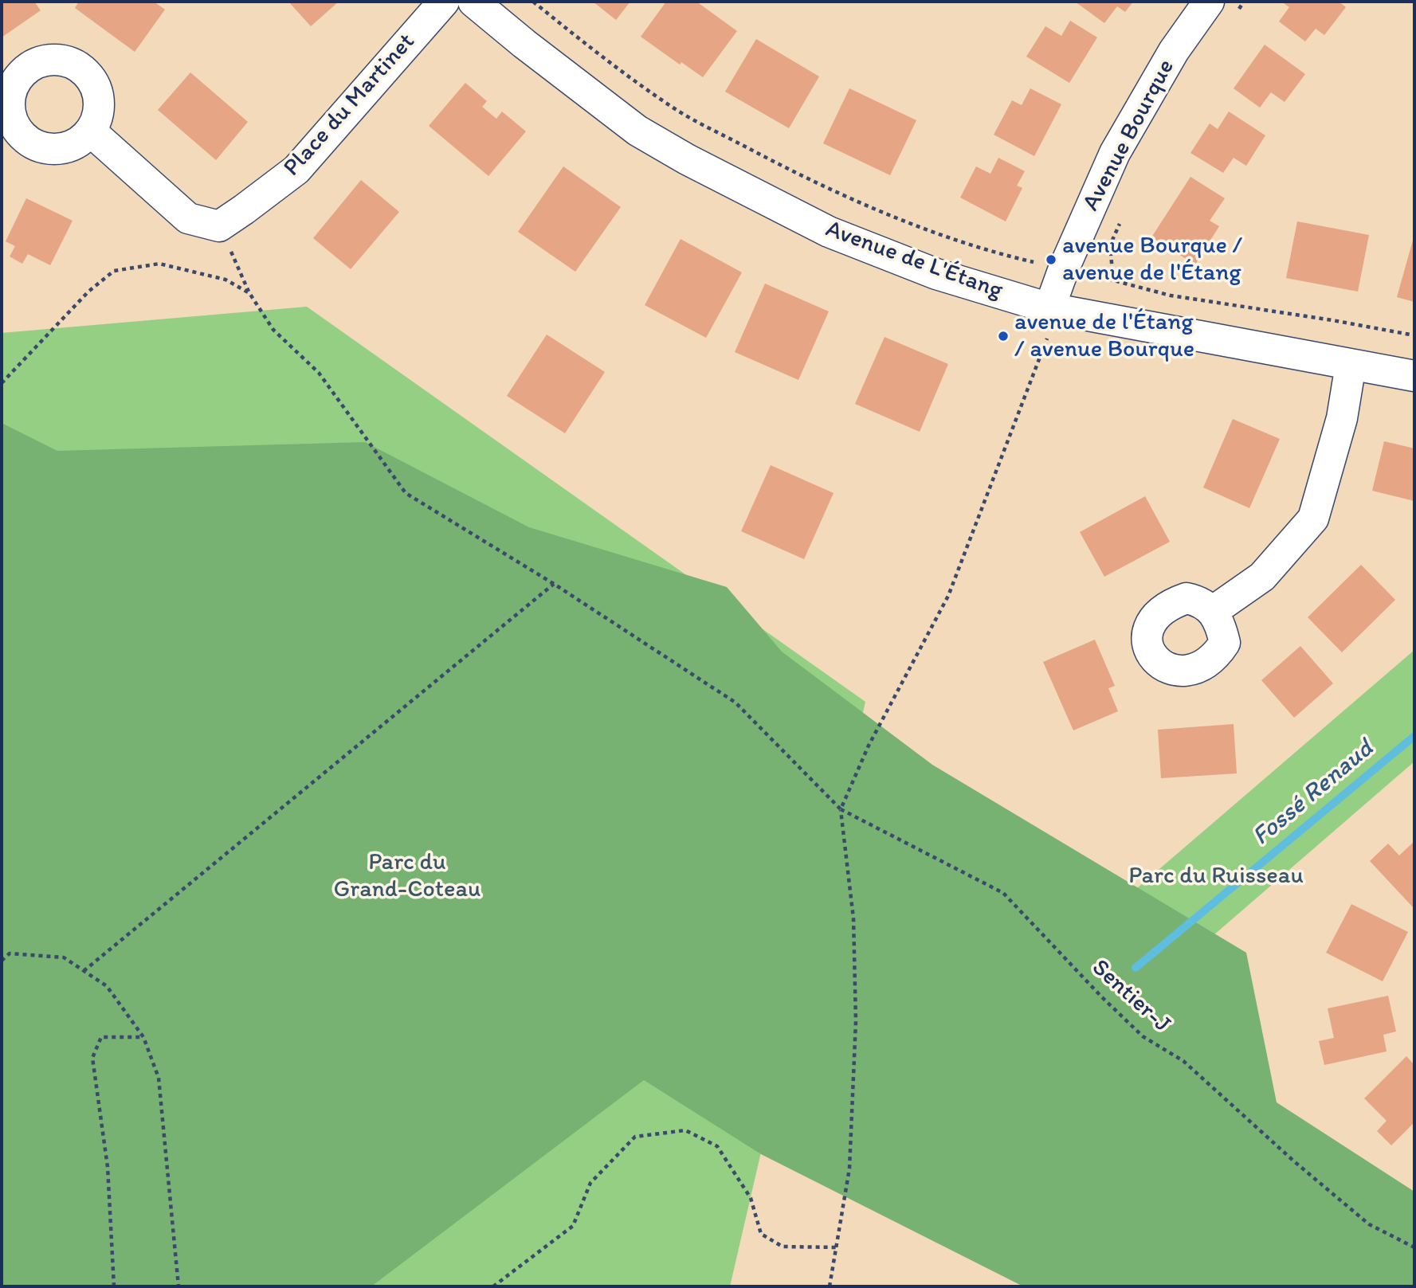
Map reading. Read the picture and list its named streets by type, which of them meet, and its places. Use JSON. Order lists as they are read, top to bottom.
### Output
{
  "streets": {
    "street": ["Place du Martinet", "Avenue Bourque", "Avenue de L'Étang"],
    "path": ["Sentier-J"]
  },
  "crossings": [
    ["Place du Martinet", "Sentier-J"],
    ["Avenue Bourque", "Avenue de L'Étang"]
  ],
  "water": ["Fossé Renaud"],
  "parks": ["Parc du Grand-Coteau", "Parc du Ruisseau"],
  "places": ["avenue Bourque / avenue de l'Étang", "avenue de l'Étang / avenue Bourque"]
}
